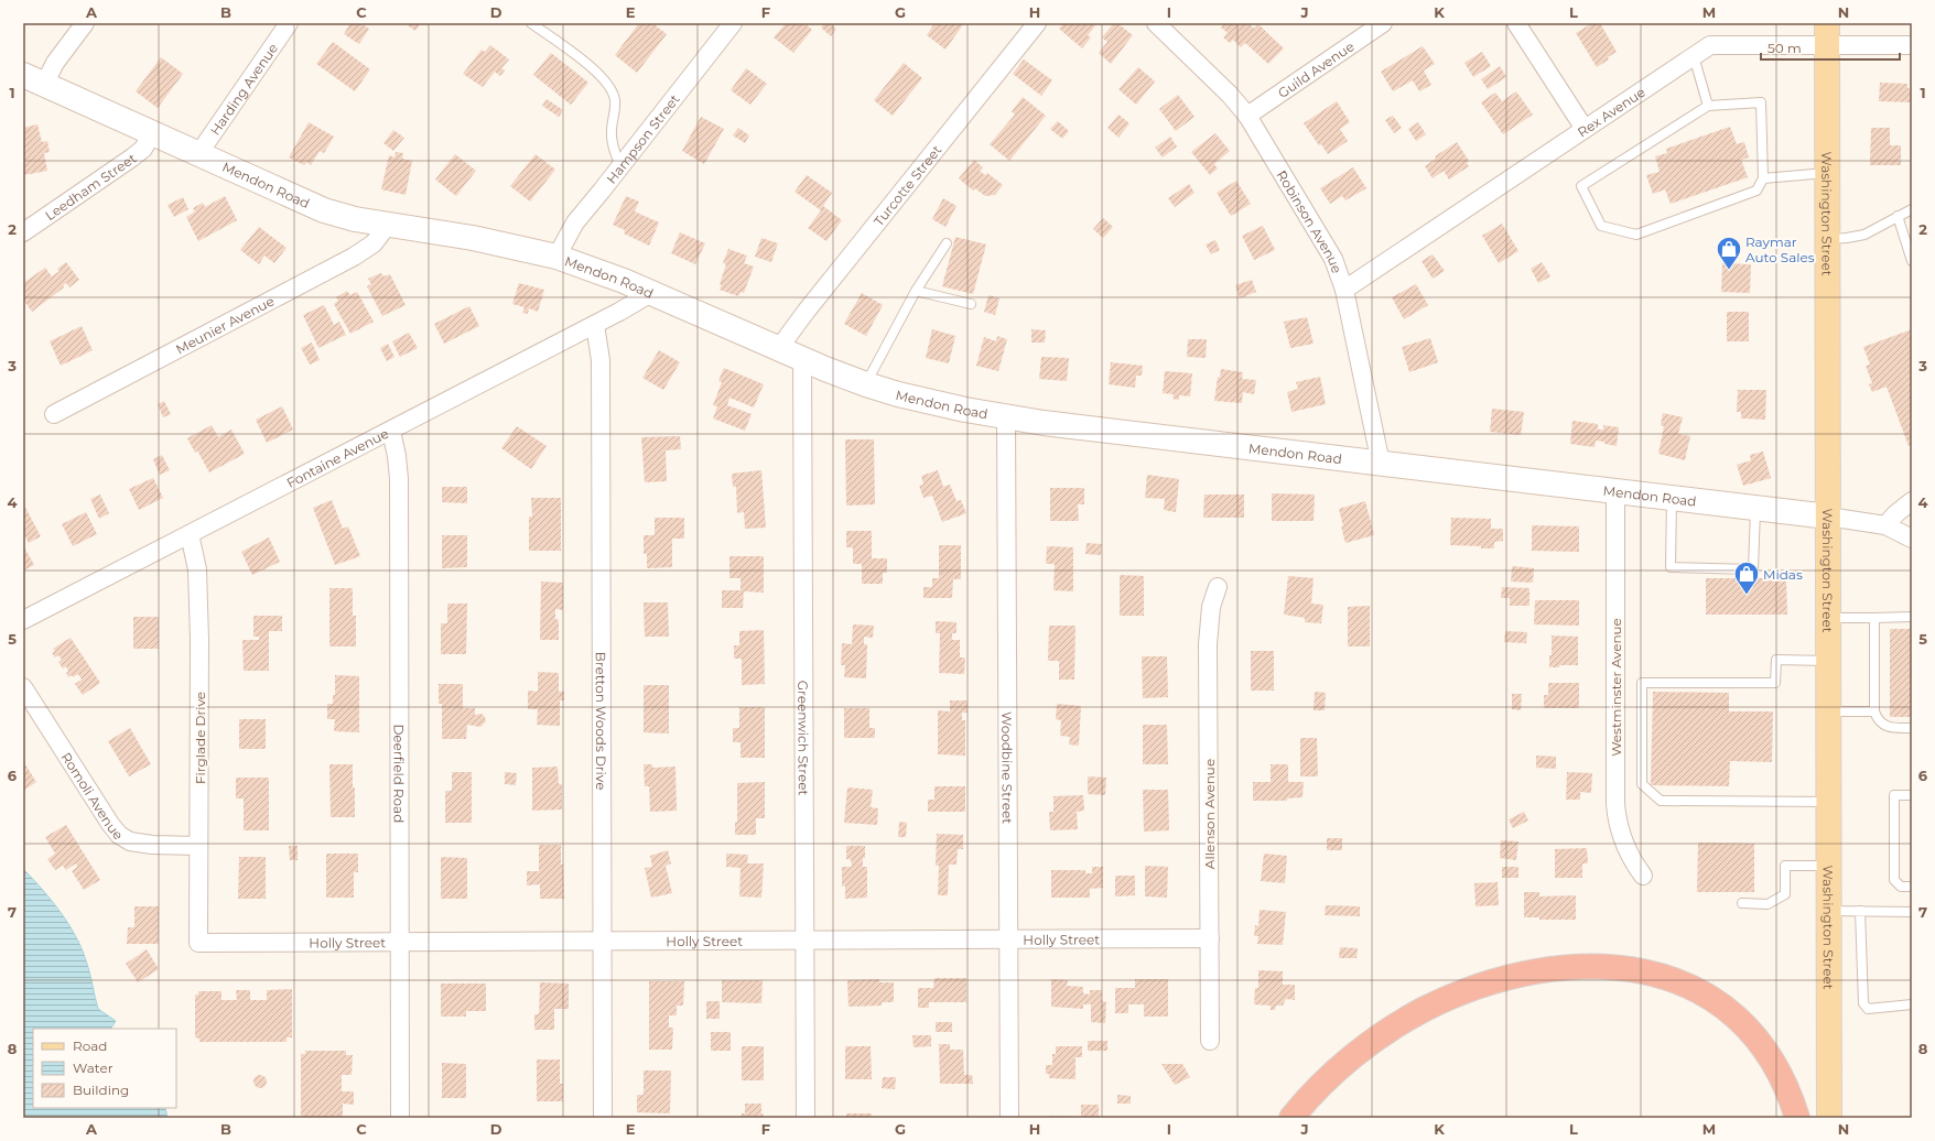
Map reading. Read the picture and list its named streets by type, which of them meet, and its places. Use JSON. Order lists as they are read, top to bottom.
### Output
{
  "streets": {
    "main road": ["Washington Street"],
    "street": [
      "Guild Avenue",
      "Harding Avenue",
      "Rex Avenue",
      "Hampson Street",
      "Leedham Street",
      "Mendon Road",
      "Turcotte Street",
      "Robinson Avenue",
      "Meunier Avenue",
      "Fontaine Avenue",
      "Westminster Avenue",
      "Bretton Woods Drive",
      "Firglade Drive",
      "Greenwich Street",
      "Woodbine Street",
      "Deerfield Road",
      "Romoli Avenue",
      "Allenson Avenue",
      "Holly Street"
    ]
  },
  "crossings": [
    ["Guild Avenue", "Robinson Avenue"],
    ["Harding Avenue", "Mendon Road"],
    ["Rex Avenue", "Washington Street"],
    ["Rex Avenue", "Robinson Avenue"],
    ["Hampson Street", "Mendon Road"],
    ["Leedham Street", "Mendon Road"],
    ["Mendon Road", "Turcotte Street"],
    ["Mendon Road", "Washington Street"],
    ["Mendon Road", "Robinson Avenue"],
    ["Mendon Road", "Meunier Avenue"],
    ["Mendon Road", "Fontaine Avenue"],
    ["Mendon Road", "Westminster Avenue"],
    ["Mendon Road", "Greenwich Street"],
    ["Mendon Road", "Woodbine Street"],
    ["Fontaine Avenue", "Bretton Woods Drive"],
    ["Fontaine Avenue", "Firglade Drive"],
    ["Fontaine Avenue", "Deerfield Road"],
    ["Bretton Woods Drive", "Holly Street"],
    ["Firglade Drive", "Romoli Avenue"],
    ["Firglade Drive", "Holly Street"],
    ["Greenwich Street", "Holly Street"],
    ["Woodbine Street", "Holly Street"],
    ["Deerfield Road", "Holly Street"],
    ["Allenson Avenue", "Holly Street"]
  ],
  "places": {
    "shop": ["Raymar Auto Sales", "Midas"]
  },
  "legend": ["Road", "Water", "Building"],
  "scale_bar": "50 m",
  "grid": {
    "columns": [
      "A",
      "B",
      "C",
      "D",
      "E",
      "F",
      "G",
      "H",
      "I",
      "J",
      "K",
      "L",
      "M",
      "N"
    ],
    "rows": [
      "1",
      "2",
      "3",
      "4",
      "5",
      "6",
      "7",
      "8"
    ]
  }
}
